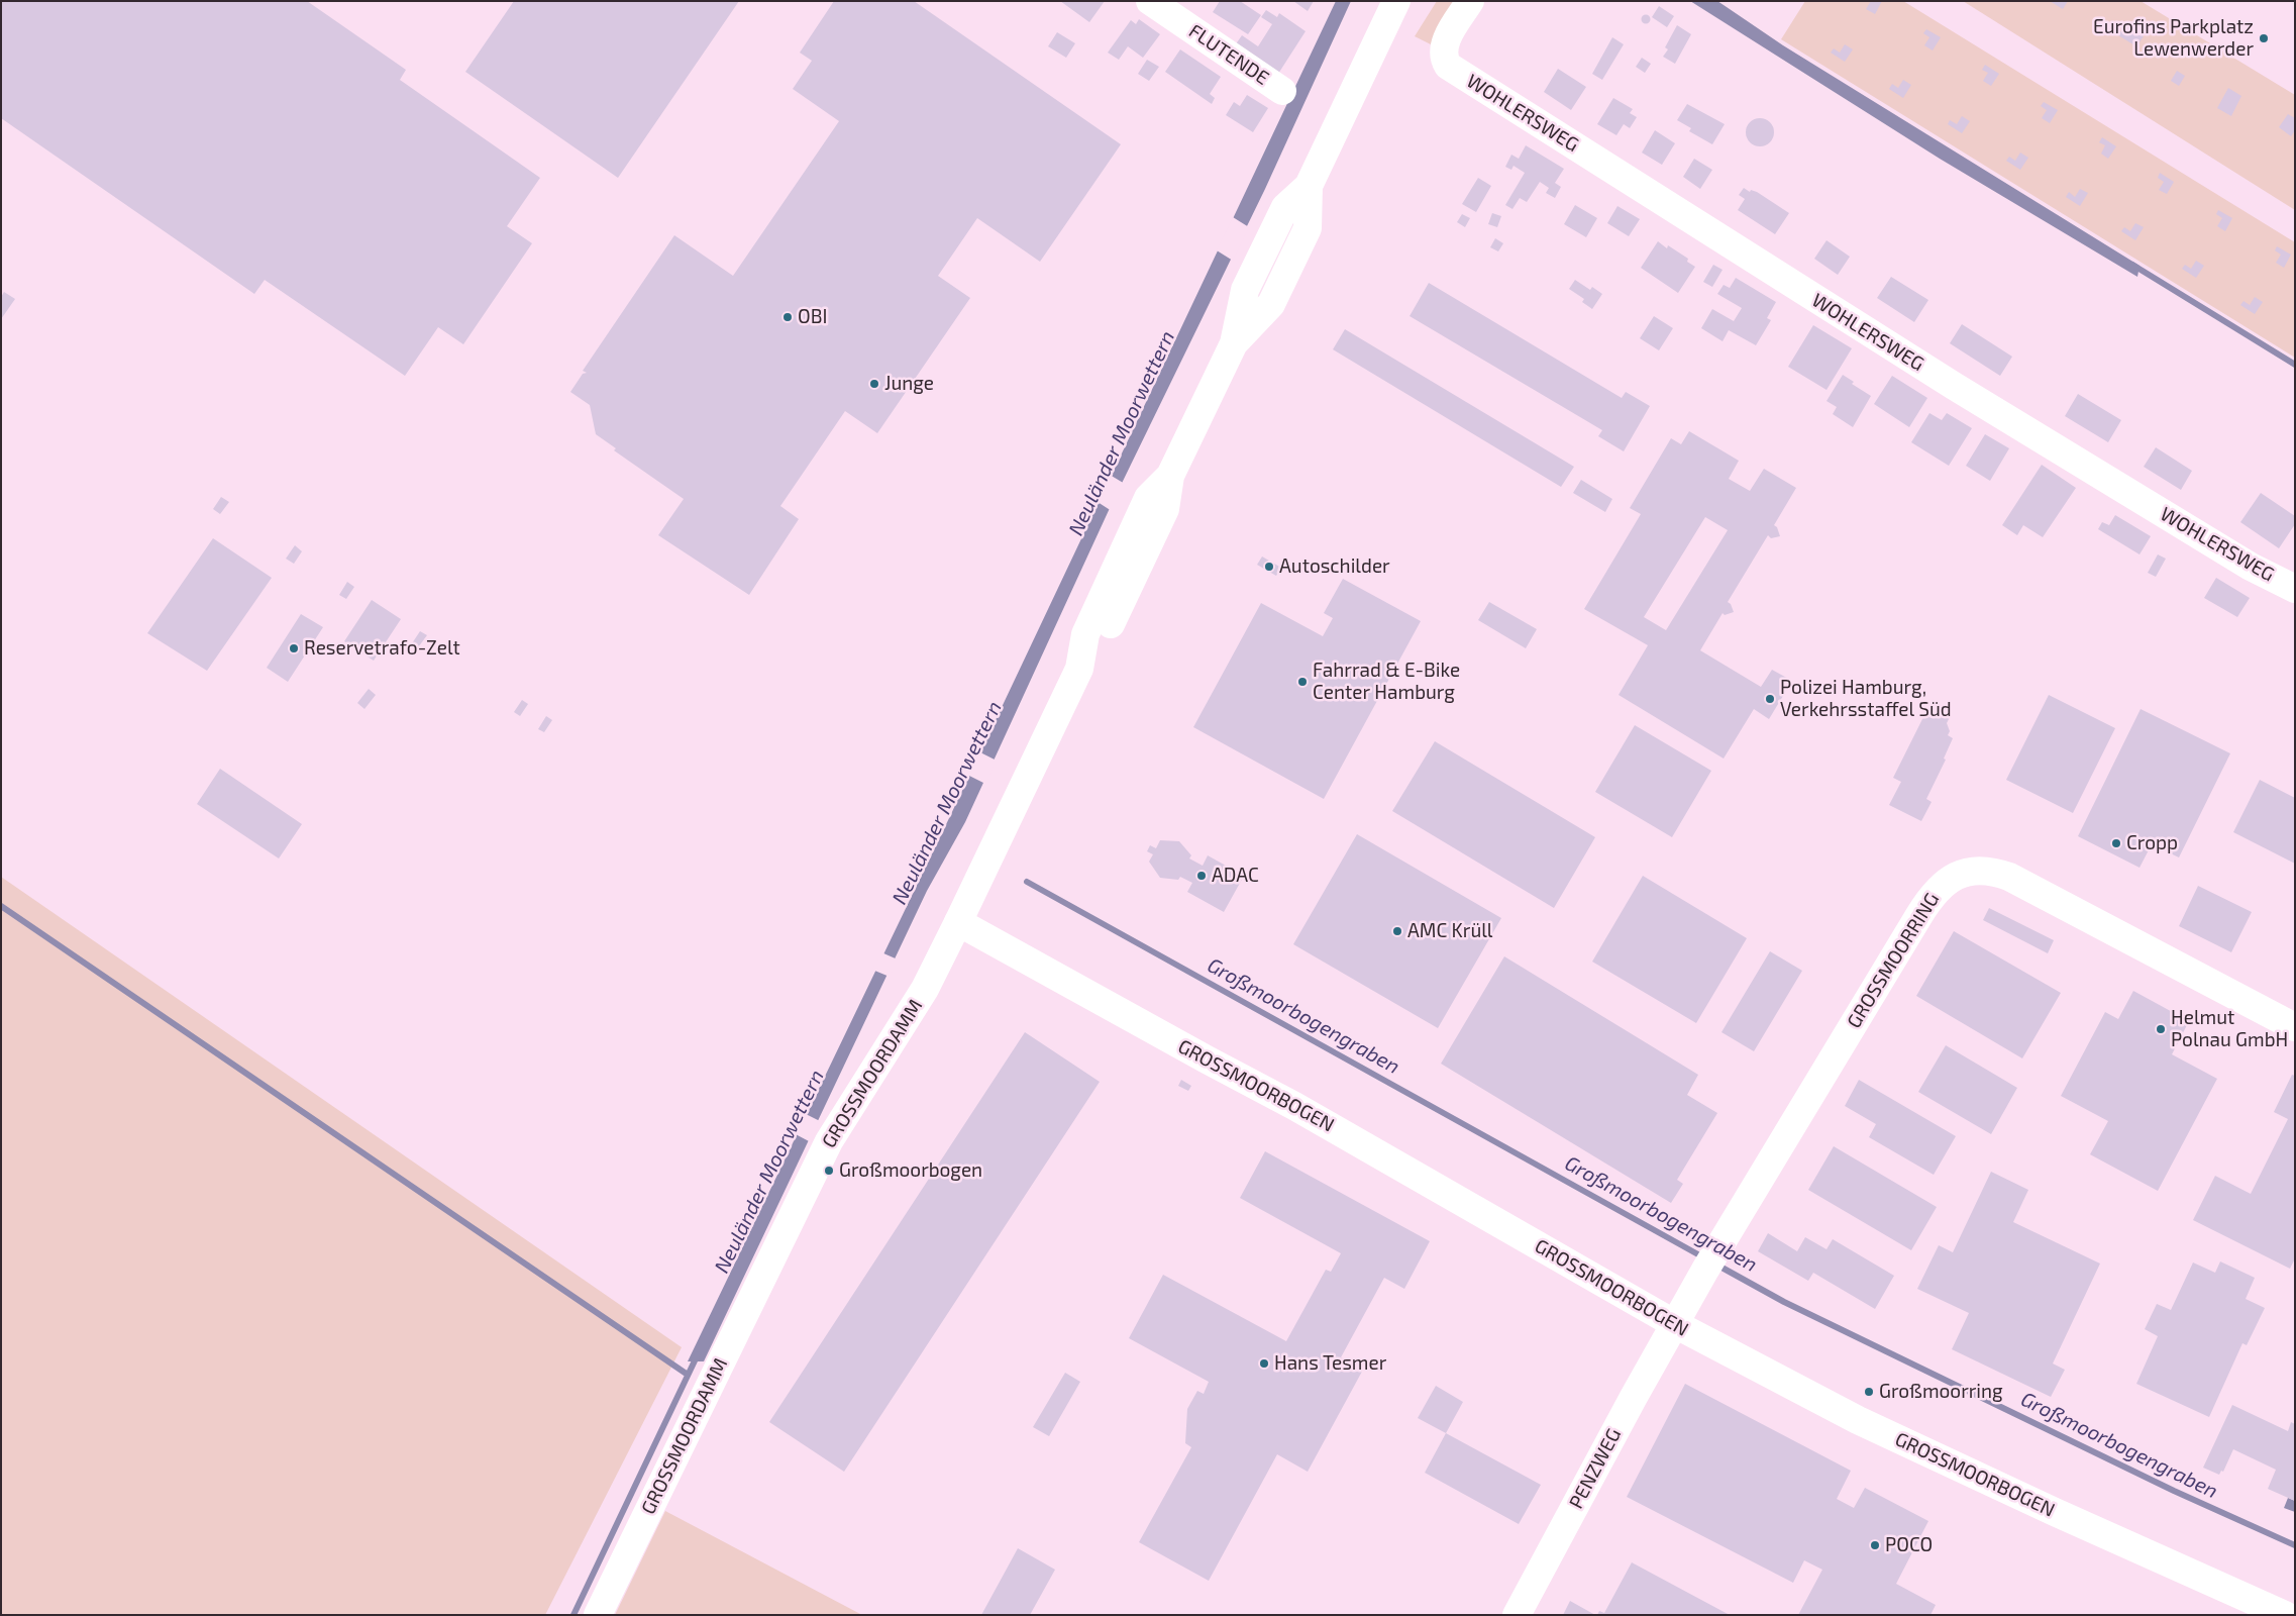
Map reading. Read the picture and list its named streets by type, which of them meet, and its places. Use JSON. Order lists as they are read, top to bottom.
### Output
{
  "streets": {
    "street": [
      "FLUTENDE",
      "WOHLERSWEG",
      "GROSSMOORRING",
      "GROSSMOORDAMM",
      "GROSSMOORBOGEN",
      "PENZWEG"
    ]
  },
  "crossings": [
    ["GROSSMOORRING", "GROSSMOORBOGEN"],
    ["GROSSMOORRING", "PENZWEG"],
    ["GROSSMOORDAMM", "GROSSMOORBOGEN"],
    ["GROSSMOORBOGEN", "PENZWEG"]
  ],
  "water": ["Neuländer Moorwettern", "Großmoorbogengraben"],
  "places": [
    "Eurofins Parkplatz Lewenwerder",
    "OBI",
    "Junge",
    "Autoschilder",
    "Reservetrafo-Zelt",
    "Fahrrad & E-Bike Center Hamburg",
    "Polizei Hamburg, Verkehrsstaffel Süd",
    "Cropp",
    "ADAC",
    "AMC Krüll",
    "Helmut Polnau GmbH",
    "Großmoorbogen",
    "Hans Tesmer",
    "Großmoorring",
    "POCO"
  ]
}
